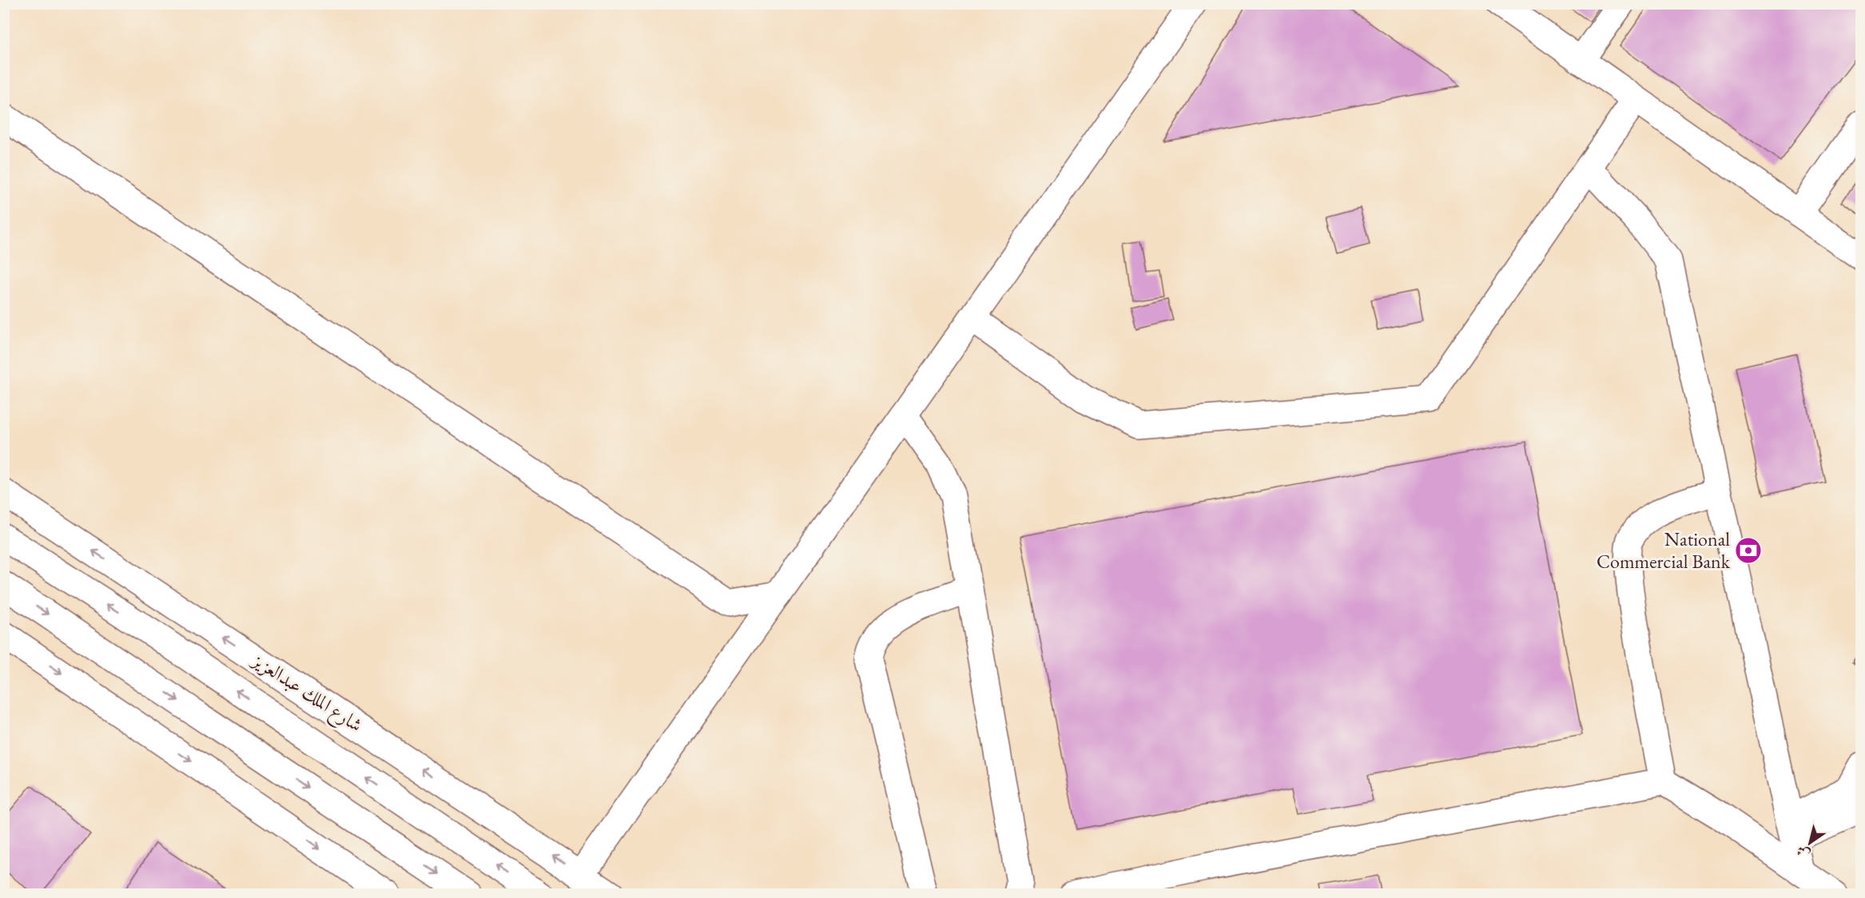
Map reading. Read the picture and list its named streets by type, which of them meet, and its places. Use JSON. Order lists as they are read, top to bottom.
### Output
{
  "streets": {
    "street": ["شارع الملك عبدالعزيز"]
  },
  "places": {
    "bank": ["National Commercial Bank"]
  },
  "north": "bottom left"
}
